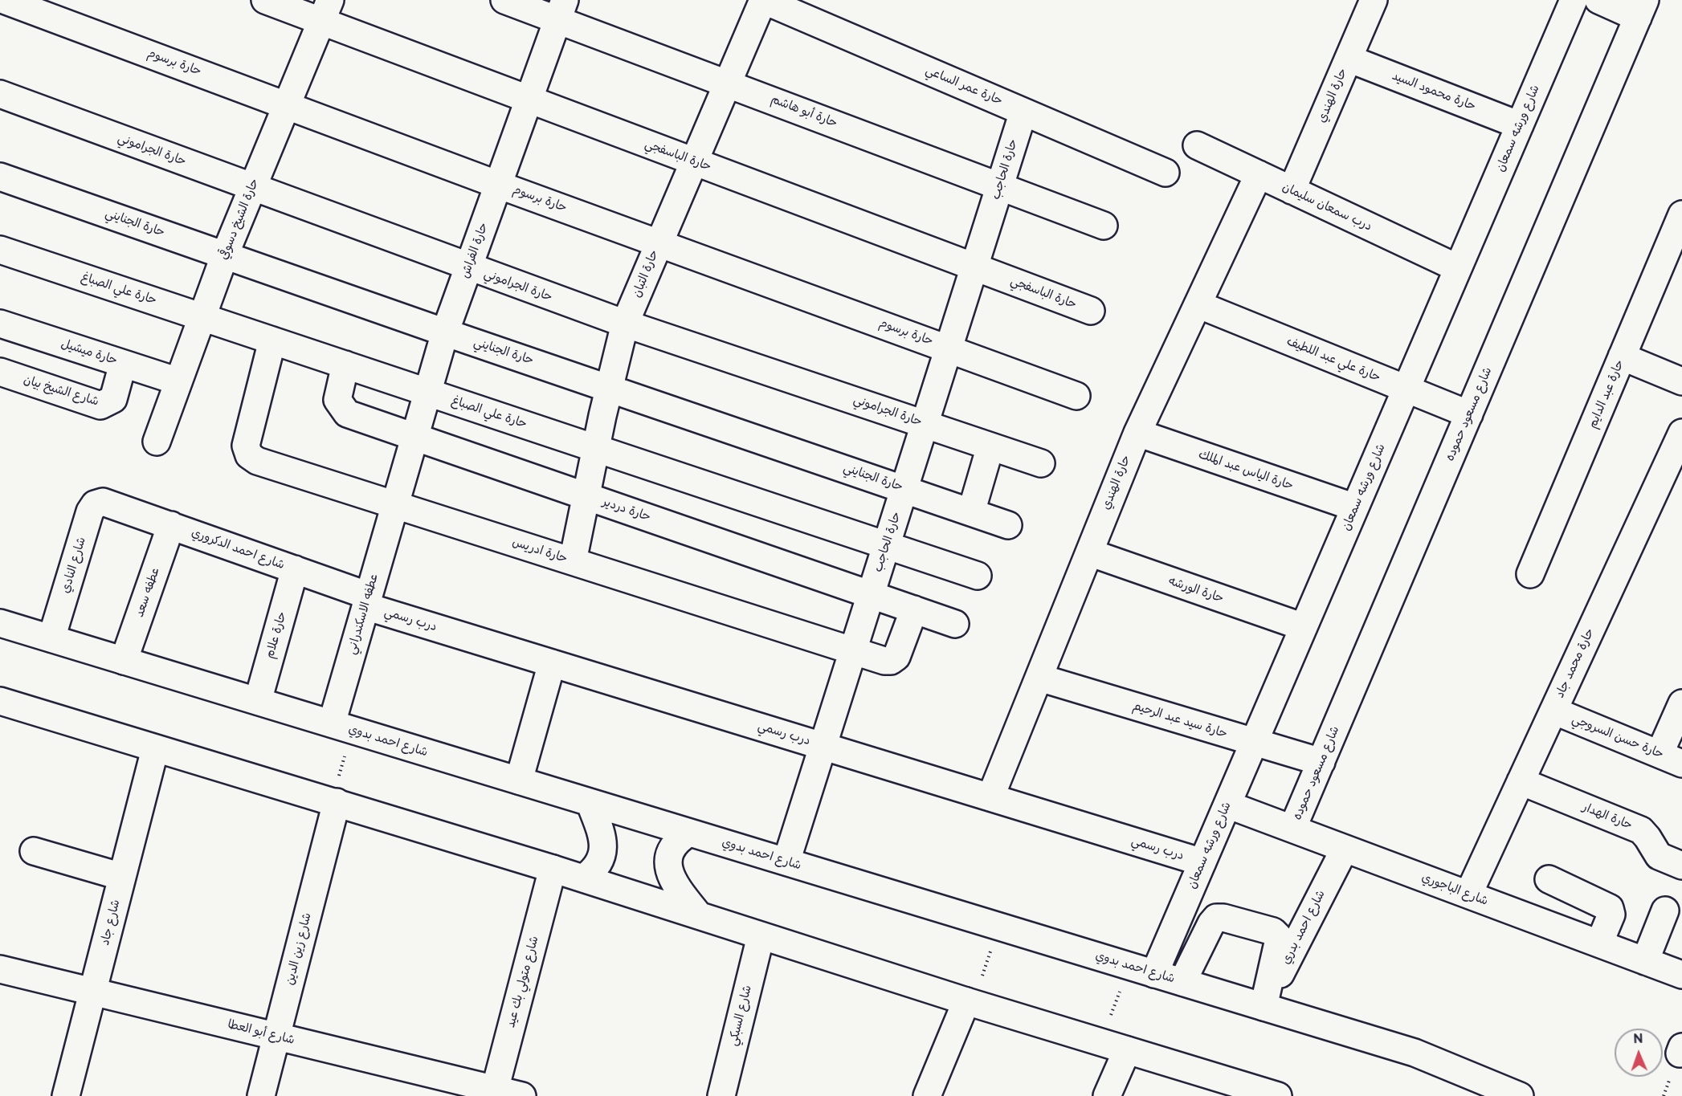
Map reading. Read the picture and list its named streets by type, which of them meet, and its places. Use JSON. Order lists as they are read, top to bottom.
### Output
{
  "streets": {
    "street": [
      "حارة برسوم",
      "حارة عمر الساعي",
      "حارة محمود السيد",
      "حارة الهندي",
      "حارة أبو هاشم",
      "شارع ورشه سمعان",
      "حارة الجراموني",
      "حارة الباسفجي",
      "حارة الحاجب",
      "درب سمعان سليمان",
      "حارة الشيخ دسوقي",
      "حارة الجنايني",
      "حارة الفراش",
      "حارة التبان",
      "حارة علي الصباغ",
      "حارة ميشيل",
      "حارة علي عبد اللطيف",
      "شارع الشيخ بيان",
      "حارة عبد الدايم",
      "شارع مسعود حموده",
      "حارة الياس عبد الملك",
      "حارة دردير",
      "شارع احمد الدكروري",
      "حارة ادريس",
      "شارع النادي",
      "حارة الورشه",
      "عطفه سعد",
      "عطفه الاسكندراني",
      "درب رسمي",
      "حارة علام",
      "حارة محمد جاد",
      "حارة سيد عبد الرحيم",
      "حارة حسن السروجي",
      "شارع احمد بدوي",
      "حارة الهدار",
      "شارع الباجوري",
      "شارع جاد",
      "شارع احمد بدري",
      "شارع زين الدين",
      "شارع متولي بك عيد",
      "شارع السبكي",
      "شارع أبو العطا"
    ]
  },
  "crossings": [
    ["حارة برسوم", "حارة الحاجب"],
    ["حارة برسوم", "حارة الشيخ دسوقي"],
    ["حارة برسوم", "حارة الفراش"],
    ["حارة برسوم", "حارة التبان"],
    ["حارة عمر الساعي", "حارة الحاجب"],
    ["حارة عمر الساعي", "حارة التبان"],
    ["حارة محمود السيد", "حارة الهندي"],
    ["حارة محمود السيد", "شارع ورشه سمعان"],
    ["حارة الهندي", "درب سمعان سليمان"],
    ["حارة الهندي", "حارة علي عبد اللطيف"],
    ["حارة الهندي", "حارة الياس عبد الملك"],
    ["حارة الهندي", "حارة الورشه"],
    ["حارة الهندي", "درب رسمي"],
    ["حارة الهندي", "حارة سيد عبد الرحيم"],
    ["حارة أبو هاشم", "حارة الحاجب"],
    ["حارة أبو هاشم", "حارة الفراش"],
    ["حارة أبو هاشم", "حارة التبان"],
    ["شارع ورشه سمعان", "درب سمعان سليمان"],
    ["شارع ورشه سمعان", "حارة علي عبد اللطيف"],
    ["شارع ورشه سمعان", "حارة الياس عبد الملك"],
    ["شارع ورشه سمعان", "حارة الورشه"],
    ["شارع ورشه سمعان", "درب رسمي"],
    ["شارع ورشه سمعان", "حارة سيد عبد الرحيم"],
    ["شارع ورشه سمعان", "شارع احمد بدوي"],
    ["شارع ورشه سمعان", "شارع الباجوري"],
    ["حارة الجراموني", "حارة الحاجب"],
    ["حارة الجراموني", "حارة الشيخ دسوقي"],
    ["حارة الجراموني", "حارة الفراش"],
    ["حارة الجراموني", "حارة التبان"],
    ["حارة الباسفجي", "حارة الحاجب"],
    ["حارة الباسفجي", "حارة الشيخ دسوقي"],
    ["حارة الباسفجي", "حارة الفراش"],
    ["حارة الباسفجي", "حارة التبان"],
    ["حارة الحاجب", "حارة الجنايني"],
    ["حارة الحاجب", "حارة علي الصباغ"],
    ["حارة الحاجب", "حارة دردير"],
    ["حارة الحاجب", "حارة ادريس"],
    ["حارة الحاجب", "درب رسمي"],
    ["حارة الحاجب", "شارع احمد بدوي"],
    ["حارة الشيخ دسوقي", "حارة الجنايني"],
    ["حارة الشيخ دسوقي", "حارة علي الصباغ"],
    ["حارة الشيخ دسوقي", "حارة ميشيل"],
    ["حارة الجنايني", "حارة الفراش"],
    ["حارة الجنايني", "حارة التبان"],
    ["حارة الفراش", "حارة علي الصباغ"],
    ["حارة الفراش", "حارة دردير"],
    ["حارة الفراش", "حارة ادريس"],
    ["حارة الفراش", "عطفه الاسكندراني"],
    ["حارة التبان", "حارة علي الصباغ"],
    ["حارة التبان", "حارة دردير"],
    ["حارة التبان", "حارة ادريس"],
    ["حارة علي الصباغ", "حارة دردير"],
    ["حارة علي الصباغ", "حارة ادريس"],
    ["حارة ميشيل", "شارع الشيخ بيان"],
    ["حارة علي عبد اللطيف", "شارع مسعود حموده"],
    ["شارع مسعود حموده", "حارة سيد عبد الرحيم"],
    ["شارع مسعود حموده", "شارع الباجوري"],
    ["حارة دردير", "حارة ادريس"],
    ["شارع احمد الدكروري", "شارع النادي"],
    ["شارع احمد الدكروري", "عطفه سعد"],
    ["شارع احمد الدكروري", "عطفه الاسكندراني"],
    ["شارع احمد الدكروري", "درب رسمي"],
    ["شارع احمد الدكروري", "حارة علام"],
    ["حارة ادريس", "عطفه الاسكندراني"],
    ["شارع النادي", "شارع احمد بدوي"],
    ["عطفه سعد", "شارع احمد بدوي"],
    ["عطفه الاسكندراني", "درب رسمي"],
    ["عطفه الاسكندراني", "شارع احمد بدوي"],
    ["حارة علام", "شارع احمد بدوي"],
    ["حارة محمد جاد", "حارة حسن السروجي"],
    ["حارة محمد جاد", "حارة الهدار"],
    ["حارة محمد جاد", "شارع الباجوري"],
    ["شارع احمد بدوي", "شارع احمد بدري"],
    ["شارع الباجوري", "شارع احمد بدري"],
    ["شارع جاد", "شارع أبو العطا"],
    ["شارع زين الدين", "شارع أبو العطا"],
    ["شارع متولي بك عيد", "شارع أبو العطا"]
  ],
  "north": "top"
}
